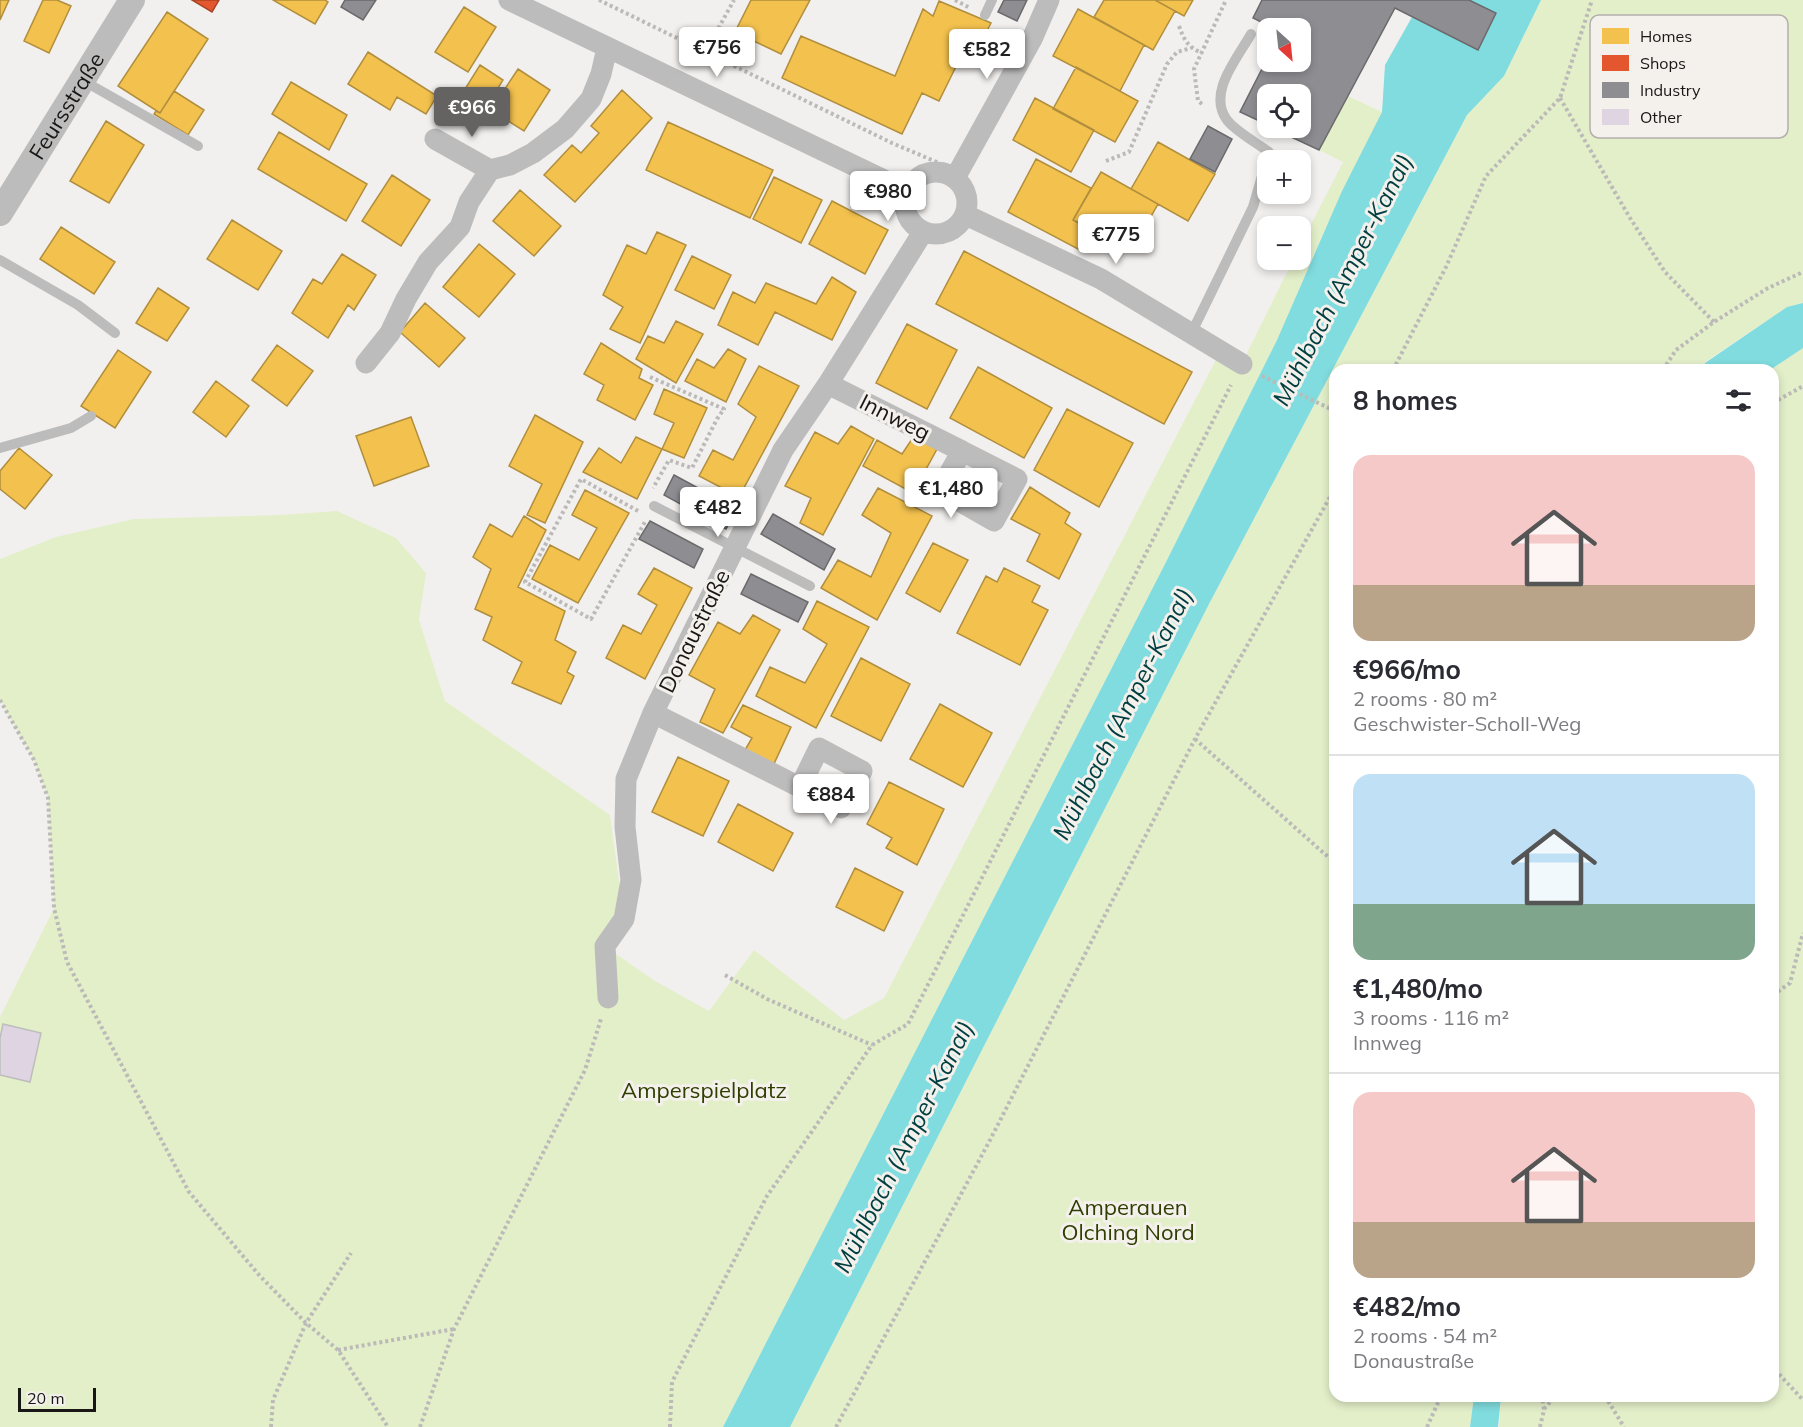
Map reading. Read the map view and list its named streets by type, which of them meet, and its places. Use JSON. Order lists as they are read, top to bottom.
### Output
{
  "streets": {
    "street": ["Feursstraße", "Innweg", "Donaustraße"]
  },
  "crossings": [
    ["Innweg", "Donaustraße"]
  ],
  "water": ["Mühlbach (Amper-Kanal)"],
  "parks": ["Amperspielplatz", "Amperauen Olching Nord"],
  "legend": [
    "Homes",
    "Shops",
    "Industry",
    "Other"
  ],
  "scale_bar": "20 m",
  "north": "bottom right",
  "page": {
    "map_buttons": ["+", "−"],
    "price": [
      "€756",
      "€582",
      "€966",
      "€980",
      "€775",
      "€1,480",
      "€482",
      "€884"
    ],
    "heading": "8 homes",
    "list": [
      {
        "name": "€966/mo",
        "note": "2 rooms · 80 m² · Geschwister-Scholl-Weg"
      },
      {
        "name": "€1,480/mo",
        "note": "3 rooms · 116 m² · Innweg"
      },
      {
        "name": "€482/mo",
        "note": "2 rooms · 54 m² · Donaustraße"
      }
    ],
    "scale": "20 m"
  }
}
